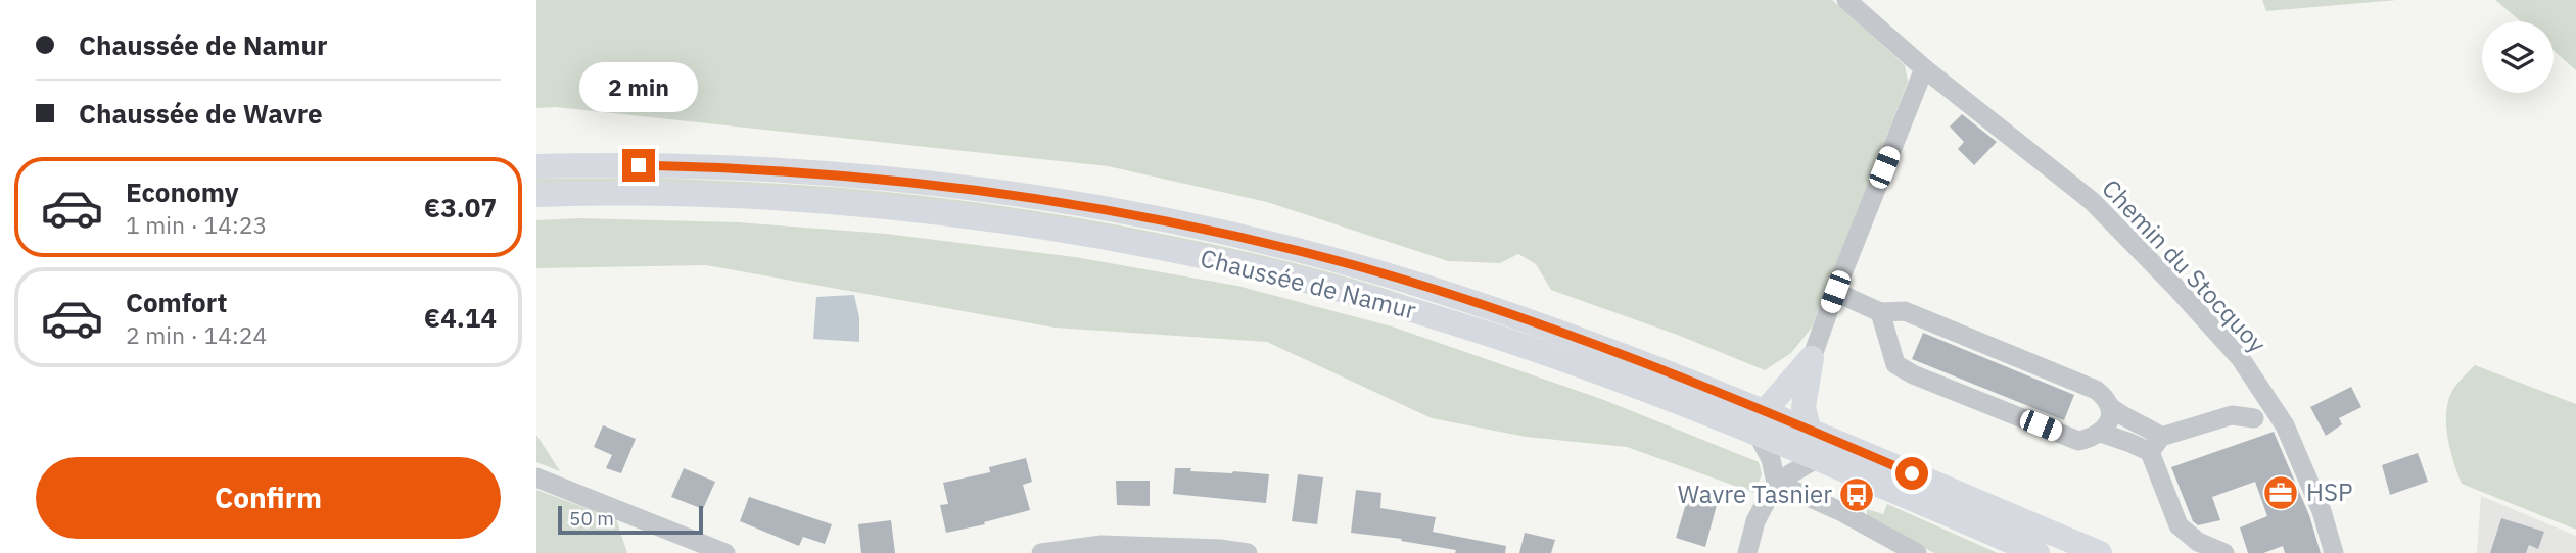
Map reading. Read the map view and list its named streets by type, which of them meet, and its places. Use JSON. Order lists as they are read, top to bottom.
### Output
{
  "streets": {
    "main road": ["Chaussée de Namur"],
    "street": ["Chemin du Stocquoy"]
  },
  "places": {
    "office": ["HSP"],
    "bus stop": ["Wavre Tasnier"]
  },
  "scale_bar": "50 m",
  "page": {
    "banner": ["Chaussée de Namur", "Chaussée de Wavre"],
    "bubble": "2 min",
    "list": [
      {
        "name": "Economy",
        "note": "1 min · 14:23",
        "value": "€3.07"
      },
      {
        "name": "Comfort",
        "note": "2 min · 14:24",
        "value": "€4.14"
      }
    ],
    "buttons": "Confirm",
    "scale": "50 m"
  }
}
